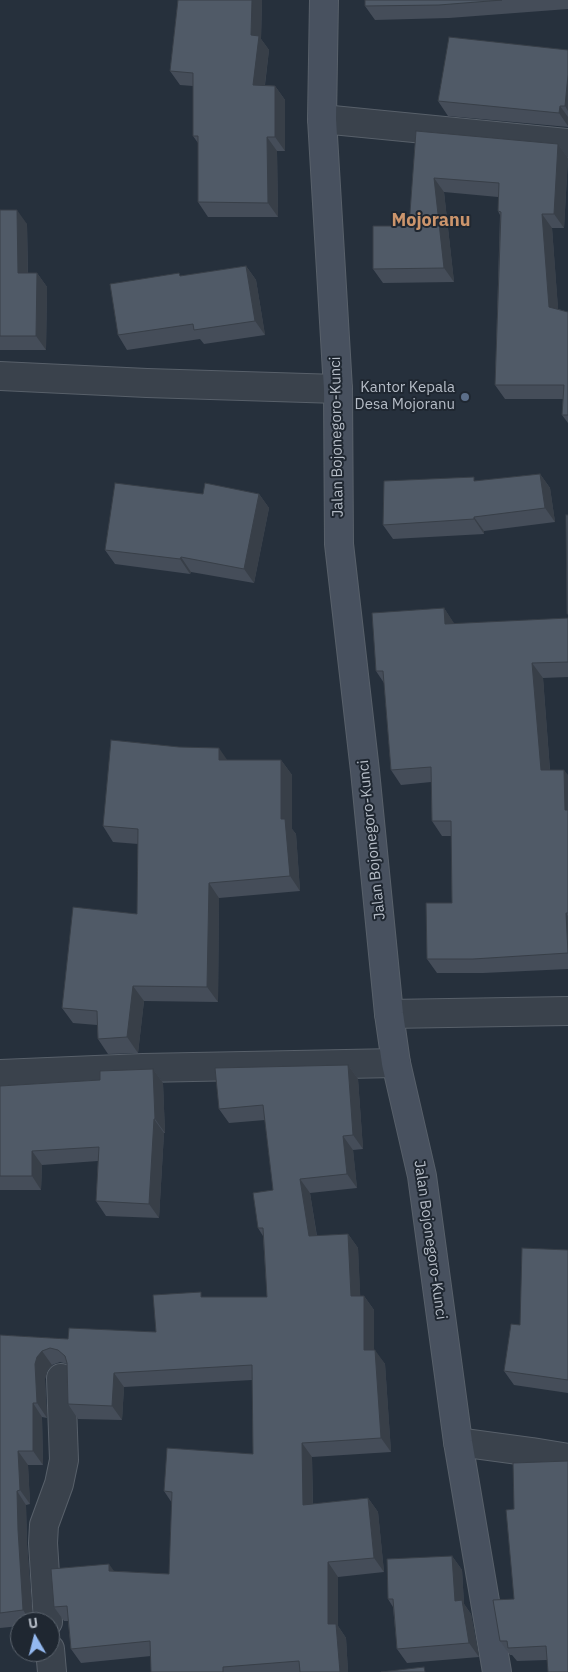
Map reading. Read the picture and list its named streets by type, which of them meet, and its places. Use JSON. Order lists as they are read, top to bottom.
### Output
{
  "streets": {
    "main road": ["Jalan Bojonegoro-Kunci"]
  },
  "districts": ["Mojoranu"],
  "places": ["Kantor Kepala Desa Mojoranu"],
  "north": "top"
}
